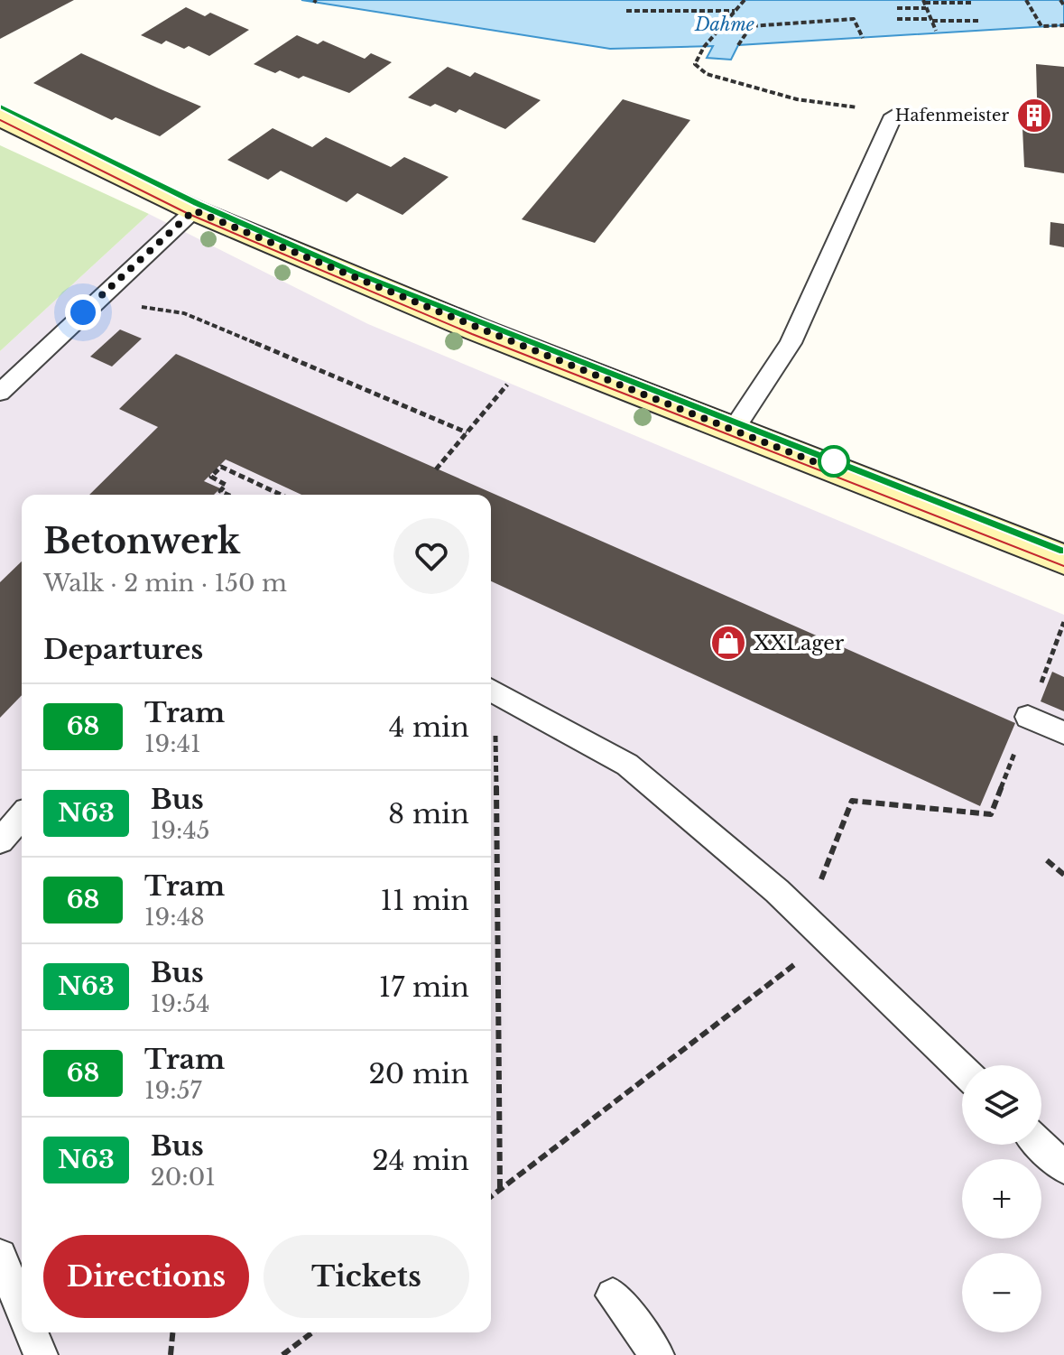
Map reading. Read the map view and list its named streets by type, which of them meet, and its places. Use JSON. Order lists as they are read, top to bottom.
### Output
{
  "water": ["Dahme"],
  "places": {
    "building": ["Hafenmeister"],
    "shop": ["XXLager"]
  },
  "lines": ["tram line 68"],
  "page": {
    "heading": [
      ["Betonwerk", "Walk · 2 min · 150 m"],
      "Departures"
    ],
    "list": [
      {
        "mark": "68",
        "name": "Tram",
        "note": "19:41",
        "value": "4 min"
      },
      {
        "mark": "N63",
        "name": "Bus",
        "note": "19:45",
        "value": "8 min"
      },
      {
        "mark": "68",
        "name": "Tram",
        "note": "19:48",
        "value": "11 min"
      },
      {
        "mark": "N63",
        "name": "Bus",
        "note": "19:54",
        "value": "17 min"
      },
      {
        "mark": "68",
        "name": "Tram",
        "note": "19:57",
        "value": "20 min"
      },
      {
        "mark": "N63",
        "name": "Bus",
        "note": "20:01",
        "value": "24 min"
      }
    ],
    "map_buttons": ["+", "−"],
    "buttons": ["Directions", "Tickets"]
  }
}
